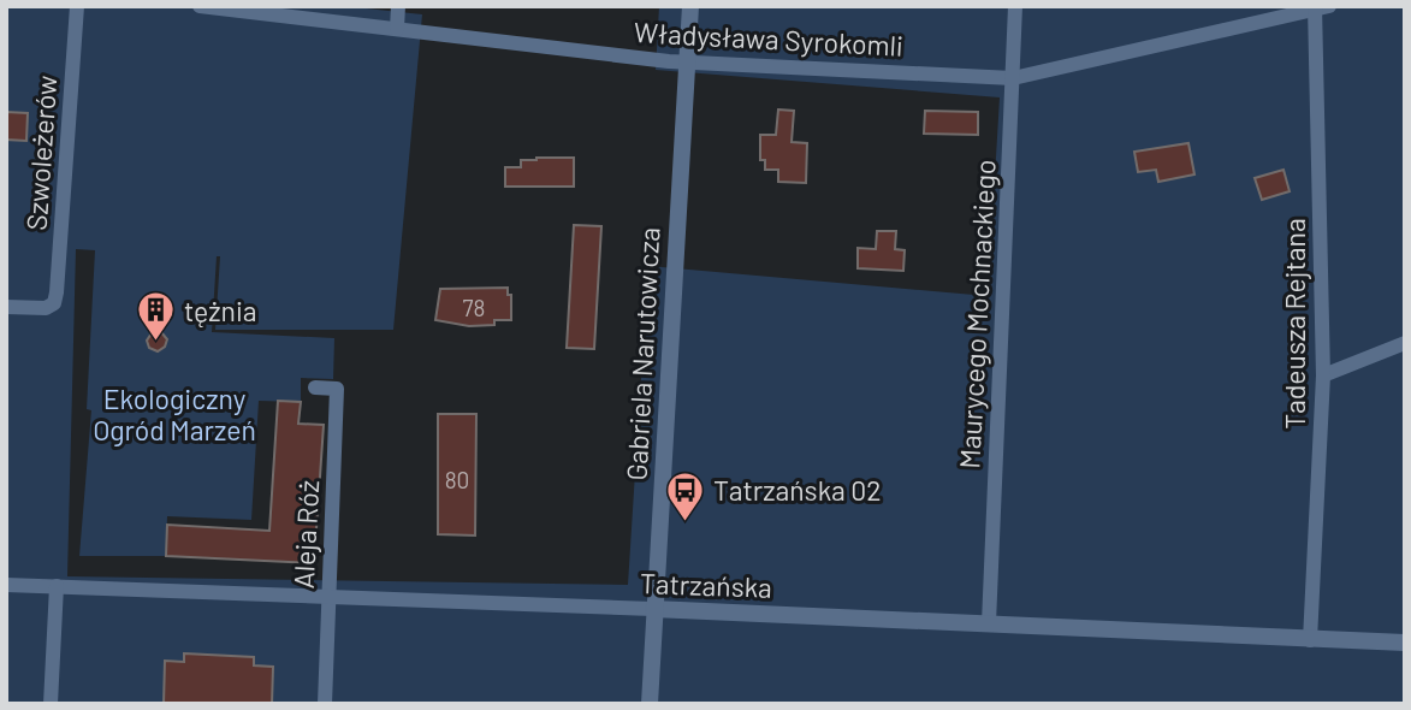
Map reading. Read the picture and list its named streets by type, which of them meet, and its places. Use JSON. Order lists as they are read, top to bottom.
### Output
{
  "streets": {
    "street": [
      "Władysława Syrokomli",
      "Szwoleżerów",
      "Maurycego Mochnackiego",
      "Tadeusza Rejtana",
      "Gabriela Narutowicza",
      "Aleja Róż",
      "Tatrzańska"
    ]
  },
  "crossings": [
    ["Władysława Syrokomli", "Maurycego Mochnackiego"],
    ["Władysława Syrokomli", "Tadeusza Rejtana"],
    ["Władysława Syrokomli", "Gabriela Narutowicza"],
    ["Maurycego Mochnackiego", "Tatrzańska"],
    ["Tadeusza Rejtana", "Tatrzańska"],
    ["Gabriela Narutowicza", "Tatrzańska"],
    ["Aleja Róż", "Tatrzańska"]
  ],
  "parks": ["Ekologiczny Ogród Marzeń"],
  "places": {
    "building": ["tężnia"],
    "bus stop": ["Tatrzańska 02"]
  },
  "house_numbers": ["78", "80"]
}
